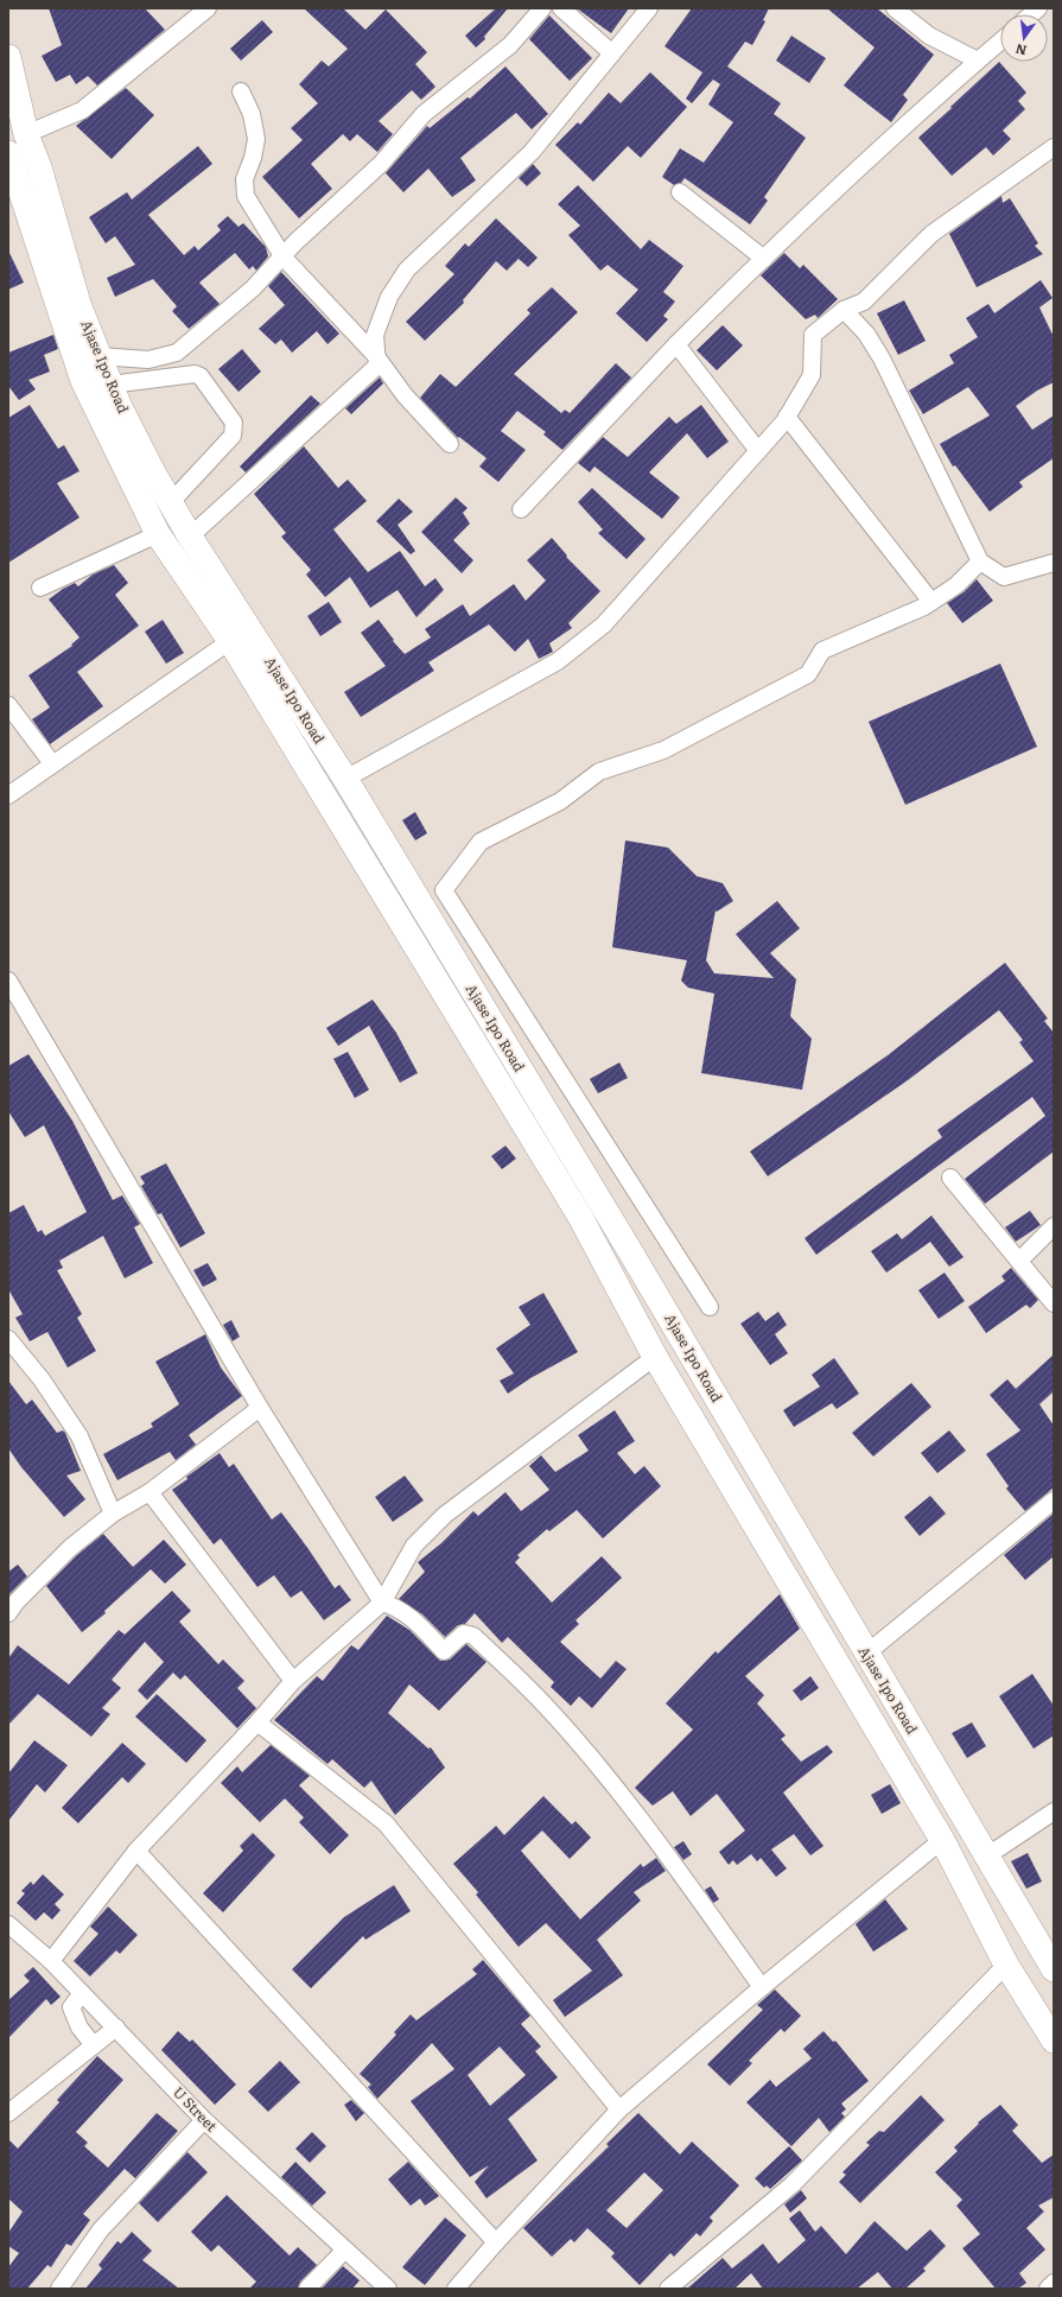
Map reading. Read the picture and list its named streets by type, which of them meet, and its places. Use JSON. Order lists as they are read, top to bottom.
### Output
{
  "streets": {
    "highway": ["Ajase Ipo Road"],
    "street": ["U Street"]
  },
  "north": "bottom"
}
